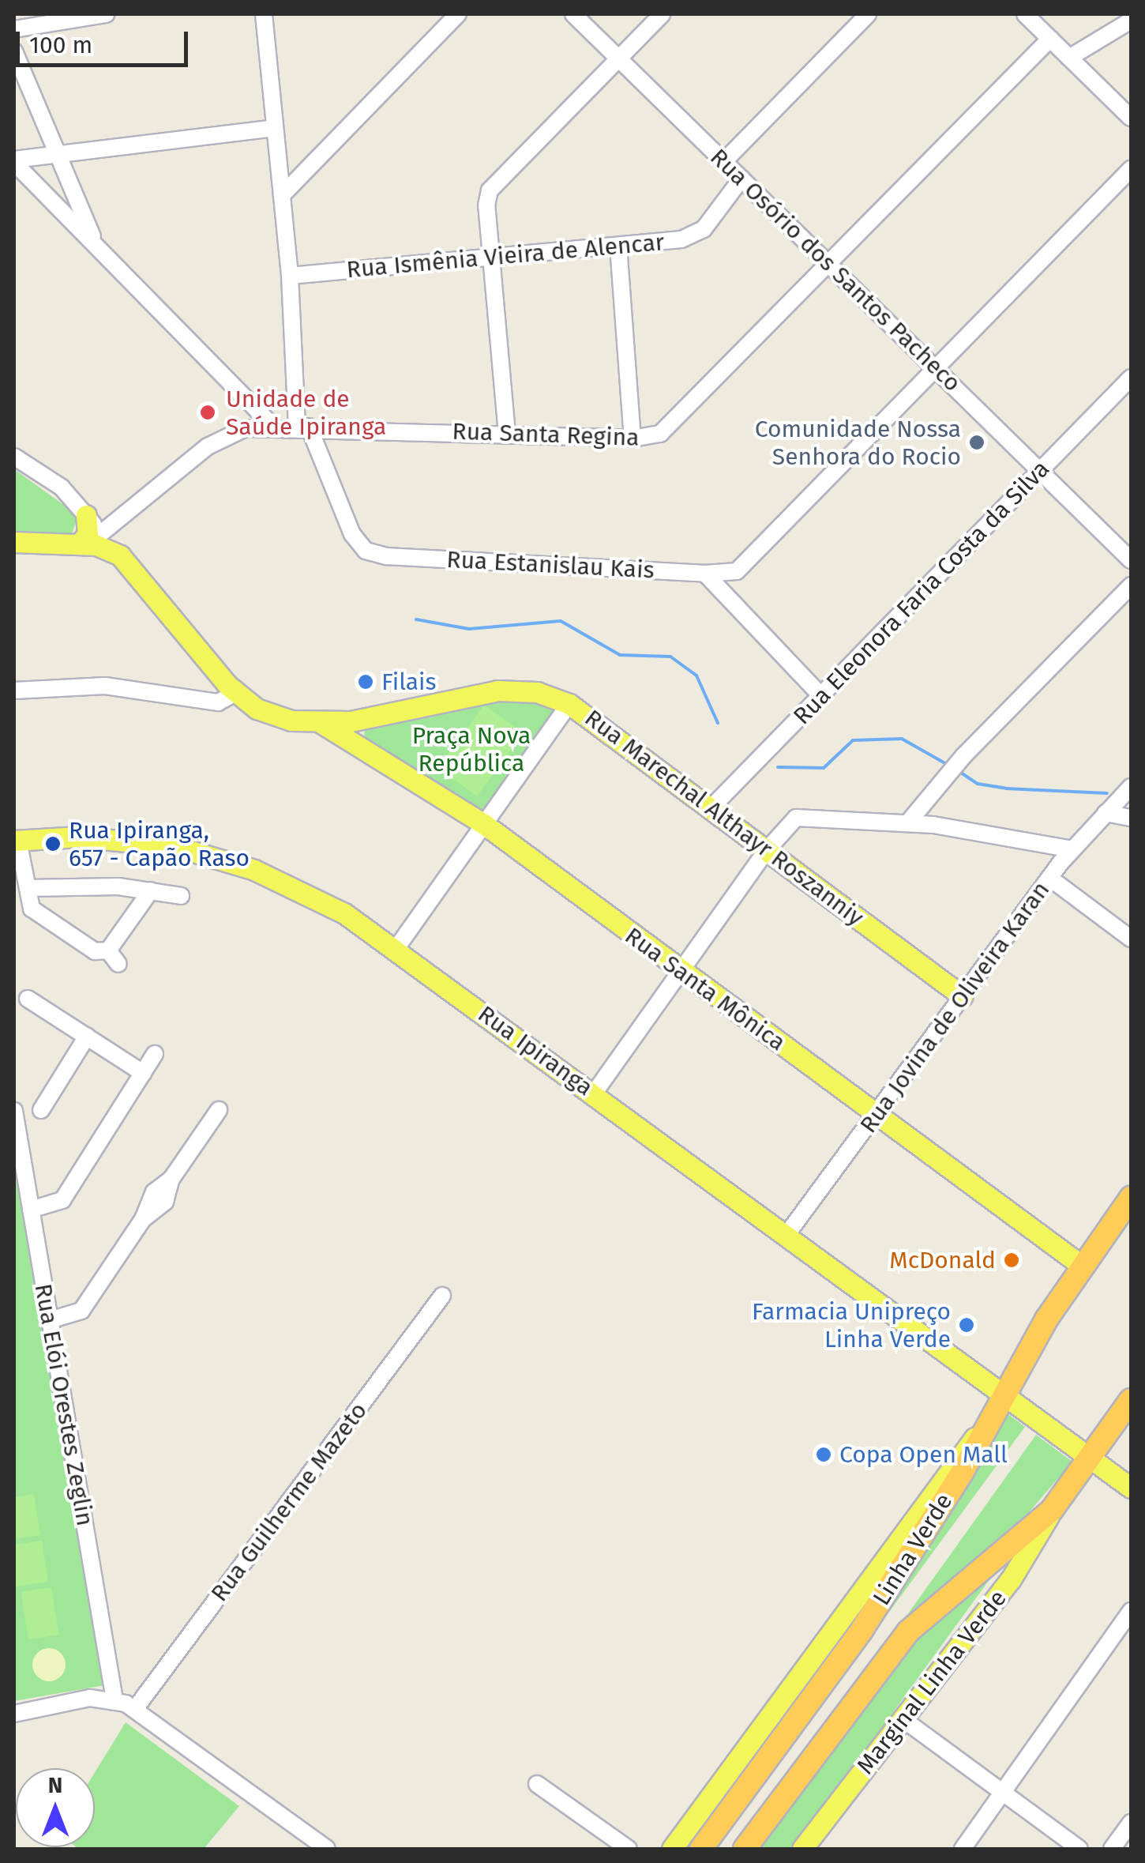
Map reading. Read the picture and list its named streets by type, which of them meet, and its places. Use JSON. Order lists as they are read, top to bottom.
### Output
{
  "streets": {
    "highway": ["Linha Verde"],
    "main road": [
      "Rua Marechal Althayr Roszanniy",
      "Rua Santa Mônica",
      "Rua Ipiranga",
      "Marginal Linha Verde"
    ],
    "street": [
      "Rua Ismênia Vieira de Alencar",
      "Rua Osório dos Santos Pacheco",
      "Rua Santa Regina",
      "Rua Estanislau Kais",
      "Rua Eleonora Faria Costa da Silva",
      "Rua Jovina de Oliveira Karan",
      "Rua Elói Orestes Zeglin",
      "Rua Guilherme Mazeto"
    ]
  },
  "crossings": [
    ["Rua Ismênia Vieira de Alencar", "Rua Osório dos Santos Pacheco"],
    ["Rua Ismênia Vieira de Alencar", "Rua Estanislau Kais"],
    ["Rua Osório dos Santos Pacheco", "Rua Santa Regina"],
    ["Rua Osório dos Santos Pacheco", "Rua Estanislau Kais"],
    ["Rua Osório dos Santos Pacheco", "Rua Eleonora Faria Costa da Silva"],
    ["Rua Santa Regina", "Rua Estanislau Kais"],
    ["Rua Santa Regina", "Rua Marechal Althayr Roszanniy"],
    ["Rua Eleonora Faria Costa da Silva", "Rua Marechal Althayr Roszanniy"],
    ["Rua Marechal Althayr Roszanniy", "Rua Santa Mônica"],
    ["Rua Marechal Althayr Roszanniy", "Rua Jovina de Oliveira Karan"],
    ["Rua Santa Mônica", "Rua Jovina de Oliveira Karan"],
    ["Rua Santa Mônica", "Linha Verde"],
    ["Rua Jovina de Oliveira Karan", "Rua Ipiranga"],
    ["Rua Ipiranga", "Linha Verde"],
    ["Linha Verde", "Marginal Linha Verde"]
  ],
  "parks": ["Praça Nova República"],
  "places": [
    "Unidade de Saúde Ipiranga",
    "Comunidade Nossa Senhora do Rocio",
    "Filais",
    "Rua Ipiranga, 657 - Capão Raso",
    "McDonald",
    "Farmacia Unipreço Linha Verde",
    "Copa Open Mall"
  ],
  "scale_bar": "100 m",
  "north": "top"
}
